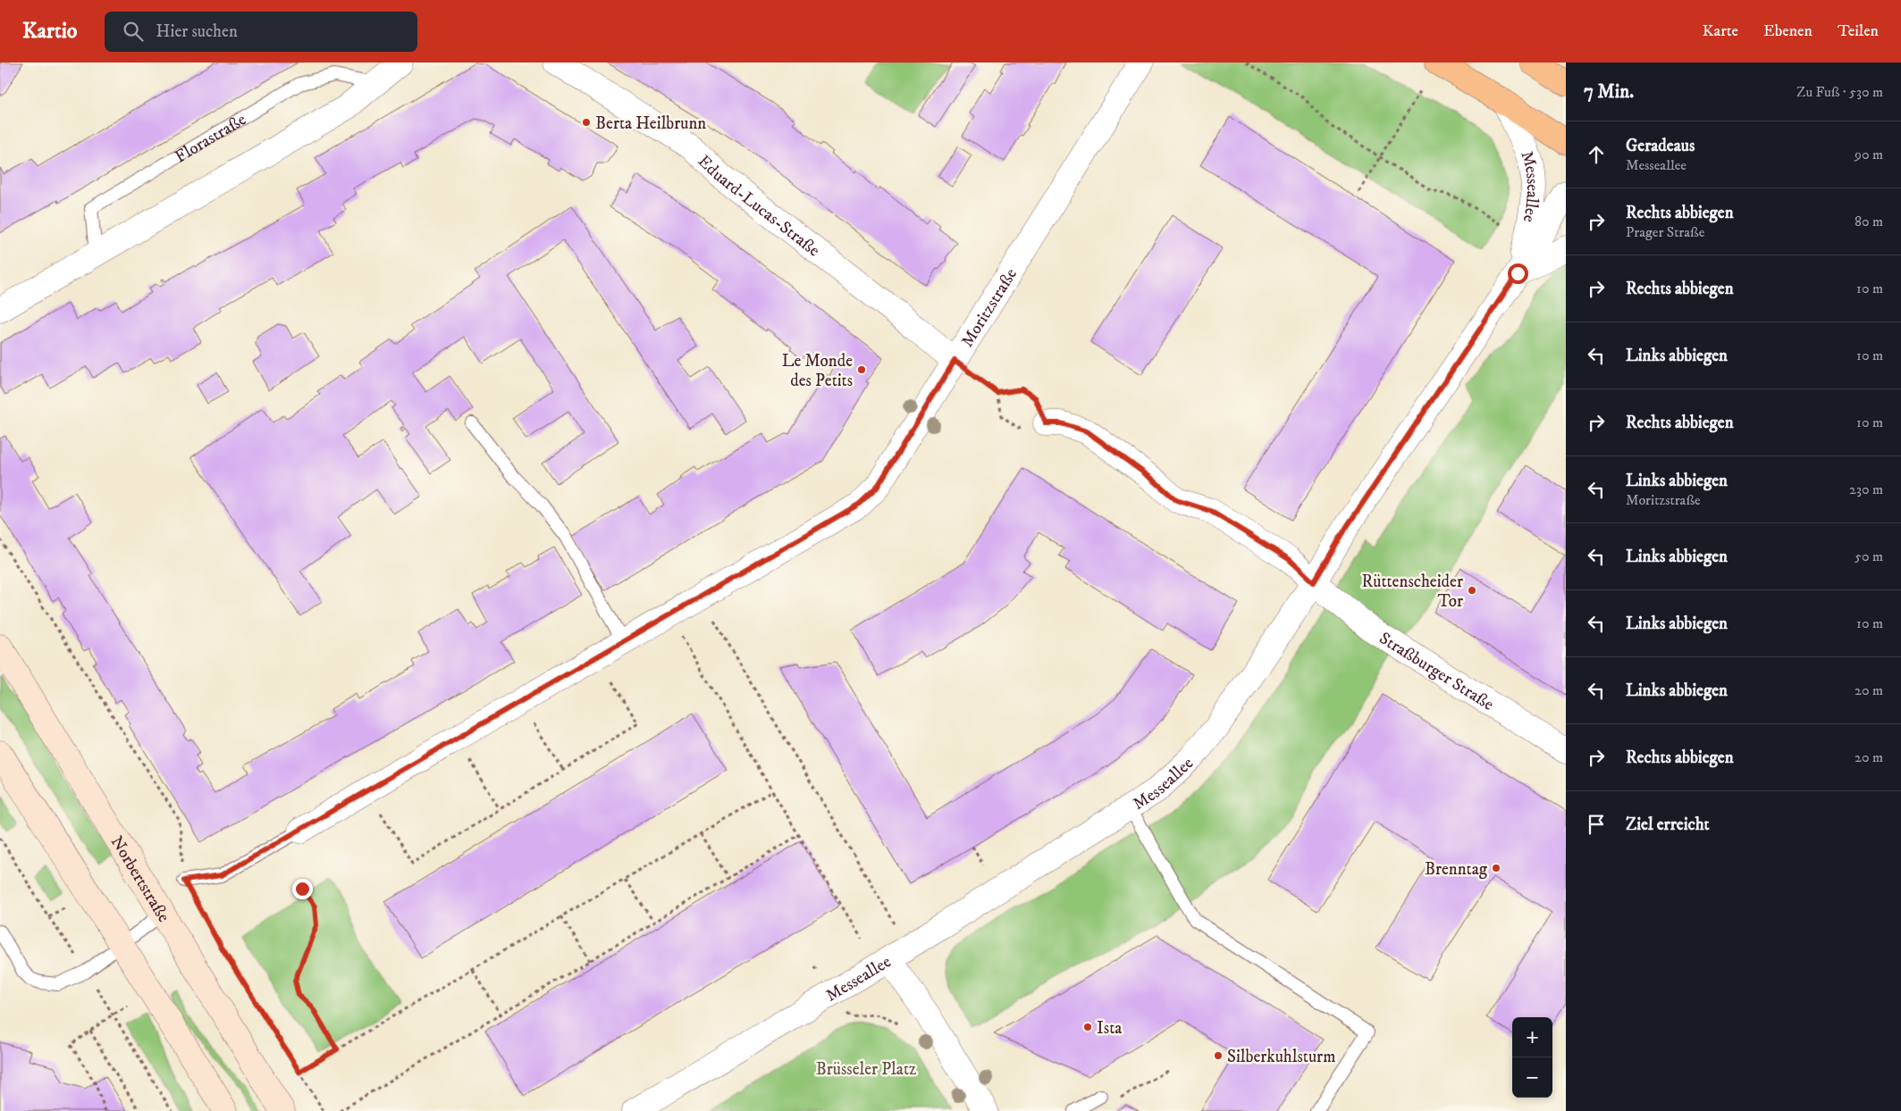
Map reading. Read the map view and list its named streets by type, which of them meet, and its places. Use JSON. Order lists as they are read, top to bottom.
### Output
{
  "streets": {
    "main road": ["Norbertstraße"],
    "street": [
      "Messeallee",
      "Eduard-Lucas-Straße",
      "Moritzstraße",
      "Straßburger Straße"
    ],
    "lane": ["Florastraße"]
  },
  "crossings": [
    ["Messeallee", "Straßburger Straße"],
    ["Eduard-Lucas-Straße", "Moritzstraße"]
  ],
  "parks": ["Brüsseler Platz"],
  "places": [
    "Berta Heilbrunn",
    "Le Monde des Petits",
    "Rüttenscheider Tor",
    "Brenntag",
    "Ista",
    "Silberkuhlsturm"
  ],
  "page": {
    "header": "Kartio",
    "search": "Hier suchen",
    "nav": ["Karte", "Ebenen", "Teilen"],
    "heading": ["7 Min.", "Zu Fuß · 530 m"],
    "list": [
      ["Geradeaus", "Messeallee", "90 m"],
      ["Rechts abbiegen", "Prager Straße", "80 m"],
      ["Rechts abbiegen", "10 m"],
      ["Links abbiegen", "10 m"],
      ["Rechts abbiegen", "10 m"],
      ["Links abbiegen", "Moritzstraße", "230 m"],
      ["Links abbiegen", "50 m"],
      ["Links abbiegen", "10 m"],
      ["Links abbiegen", "20 m"],
      ["Rechts abbiegen", "20 m"],
      "Ziel erreicht"
    ],
    "map_buttons": ["+", "−"]
  }
}
